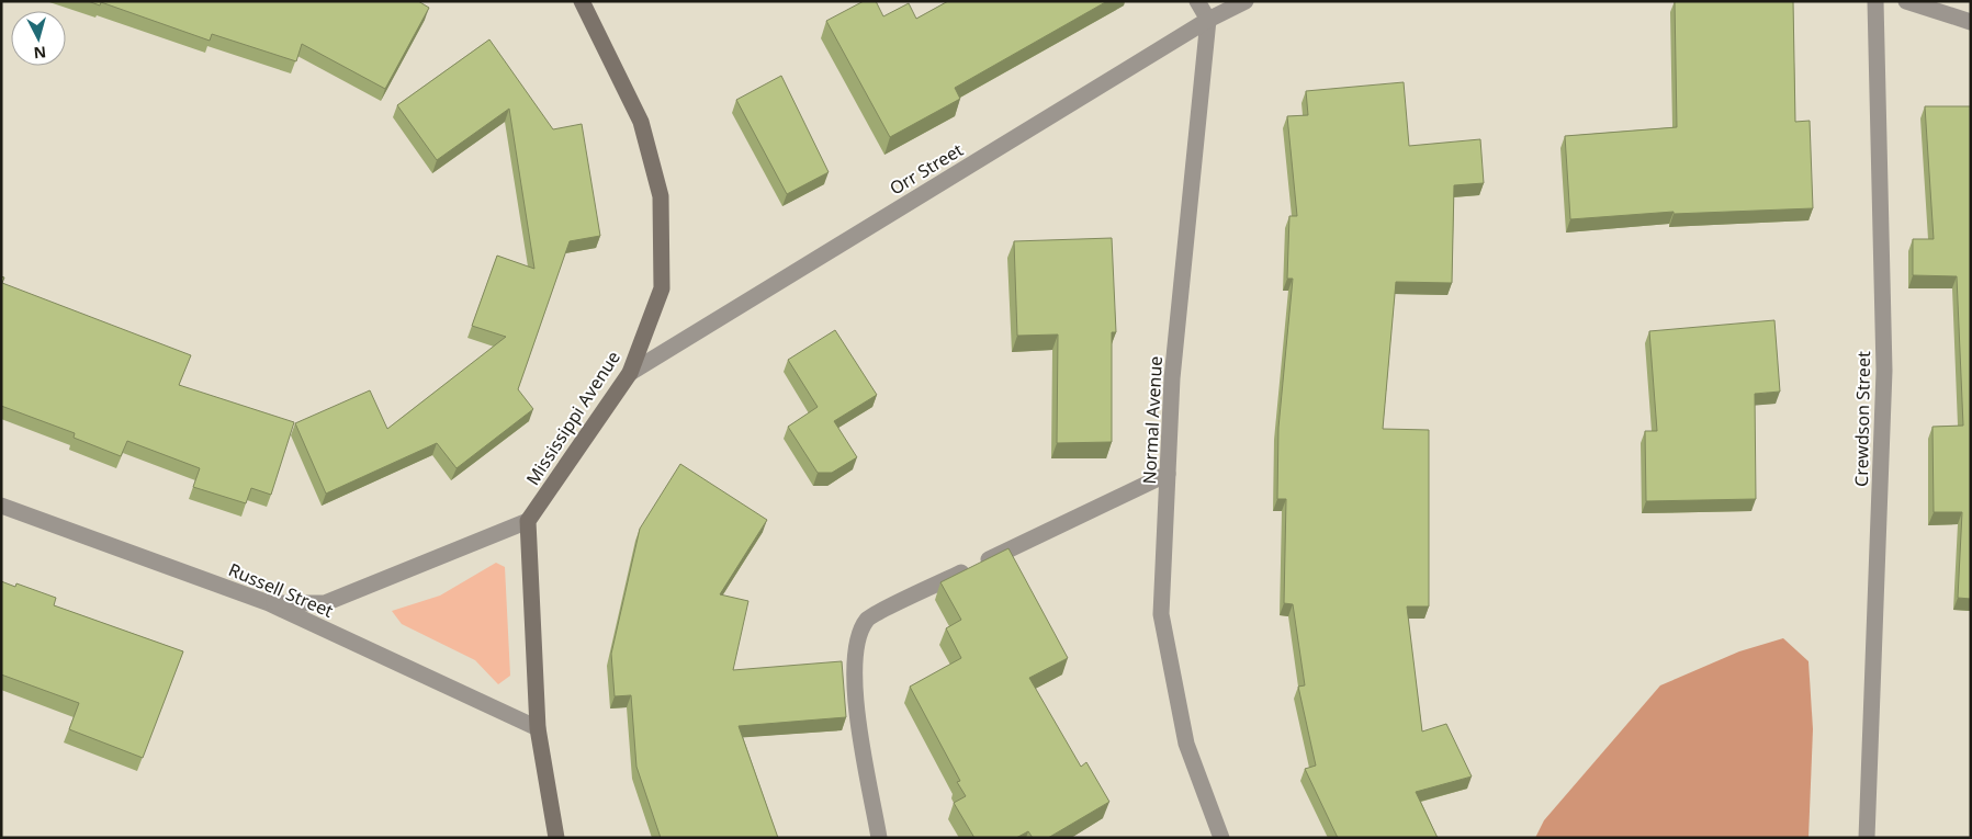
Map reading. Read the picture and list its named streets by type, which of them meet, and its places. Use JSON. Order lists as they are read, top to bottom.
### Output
{
  "streets": {
    "street": [
      "Orr Street",
      "Mississippi Avenue",
      "Crewdson Street",
      "Normal Avenue",
      "Russell Street"
    ]
  },
  "crossings": [
    ["Orr Street", "Mississippi Avenue"],
    ["Orr Street", "Normal Avenue"]
  ],
  "north": "bottom"
}
